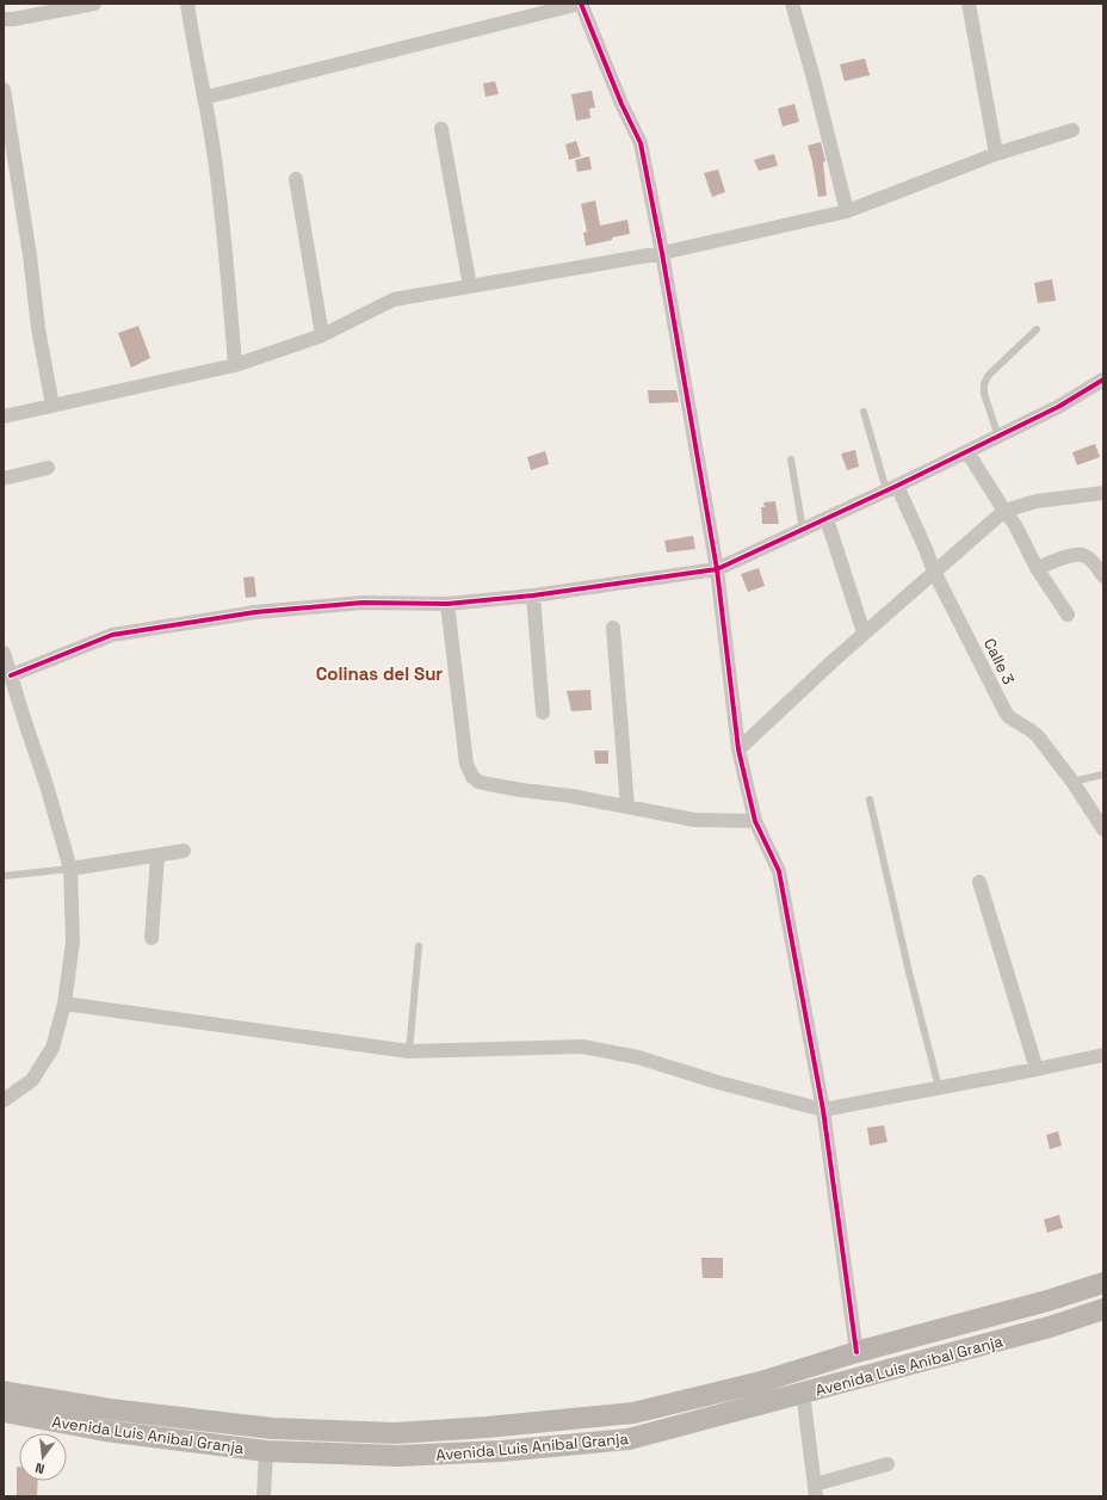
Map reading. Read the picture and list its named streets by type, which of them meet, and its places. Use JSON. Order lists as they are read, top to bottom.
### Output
{
  "streets": {
    "main road": ["Avenida Luis Anibal Granja"],
    "street": ["Calle 3"]
  },
  "districts": ["Colinas del Sur"],
  "north": "bottom"
}
